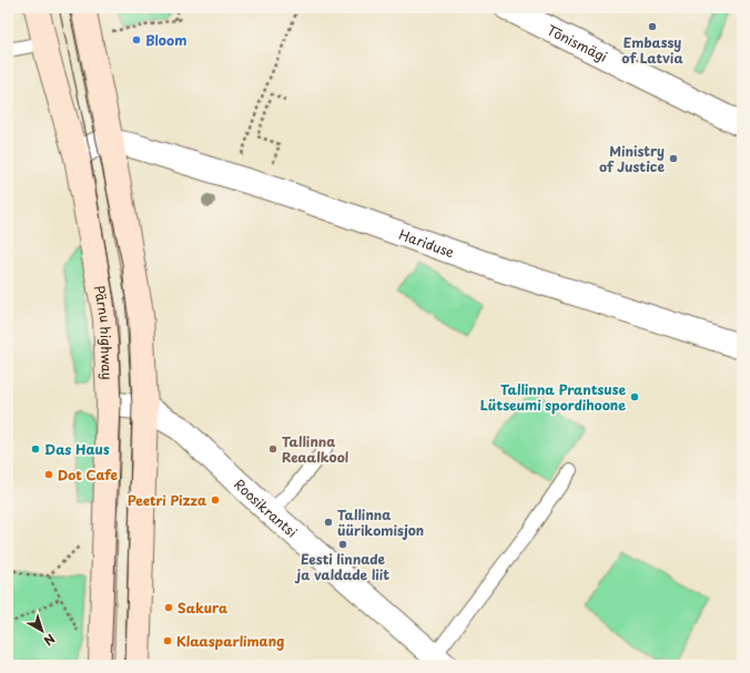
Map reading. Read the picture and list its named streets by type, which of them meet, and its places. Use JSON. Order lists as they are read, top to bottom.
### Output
{
  "streets": {
    "main road": ["Pärnu highway"],
    "street": ["Tõnismägi", "Hariduse", "Roosikrantsi"]
  },
  "places": [
    "Embassy of Latvia",
    "Bloom",
    "Ministry of Justice",
    "Tallinna Prantsuse Lütseumi spordihoone",
    "Das Haus",
    "Tallinna Reaalkool",
    "Dot Cafe",
    "Peetri Pizza",
    "Tallinna üürikomisjon",
    "Eesti linnade ja valdade liit",
    "Sakura",
    "Klaasparlimang"
  ],
  "north": "bottom right"
}
